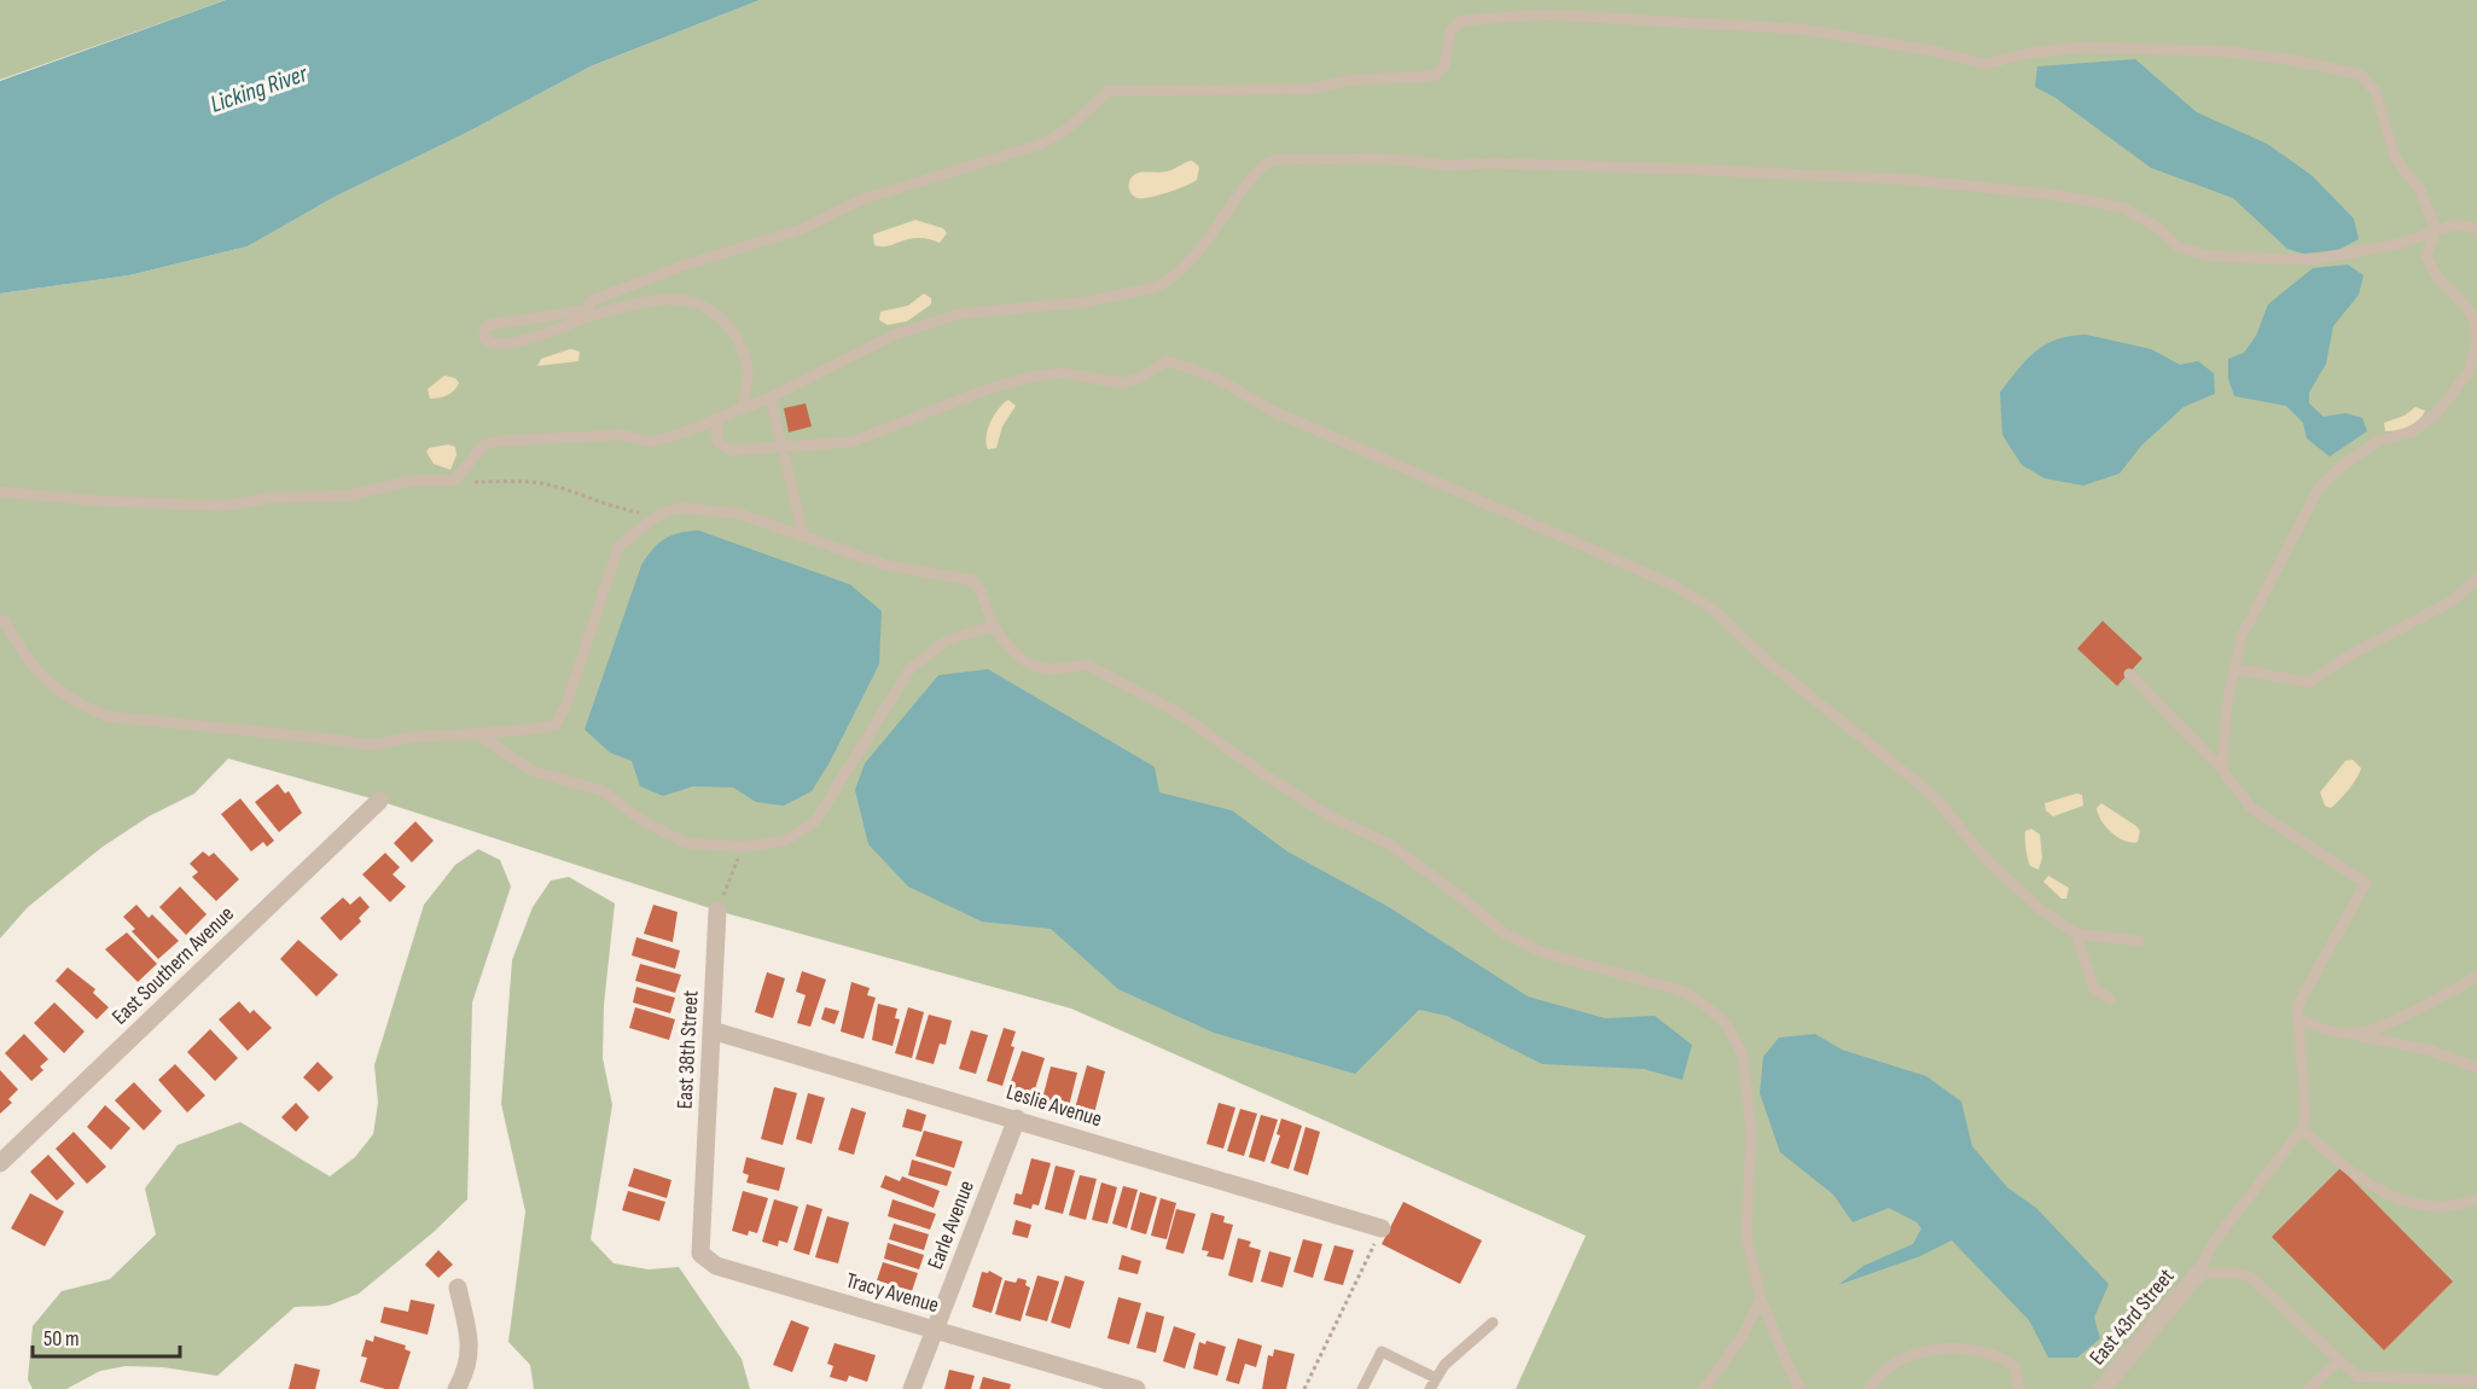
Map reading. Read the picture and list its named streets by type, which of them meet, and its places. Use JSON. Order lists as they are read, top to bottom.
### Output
{
  "streets": {
    "street": [
      "East Southern Avenue",
      "East 38th Street",
      "Leslie Avenue",
      "Earle Avenue",
      "Tracy Avenue",
      "East 43rd Street"
    ]
  },
  "crossings": [
    ["East 38th Street", "Leslie Avenue"],
    ["East 38th Street", "Tracy Avenue"],
    ["Leslie Avenue", "Earle Avenue"],
    ["Earle Avenue", "Tracy Avenue"]
  ],
  "water": ["Licking River"],
  "scale_bar": "50 m"
}
